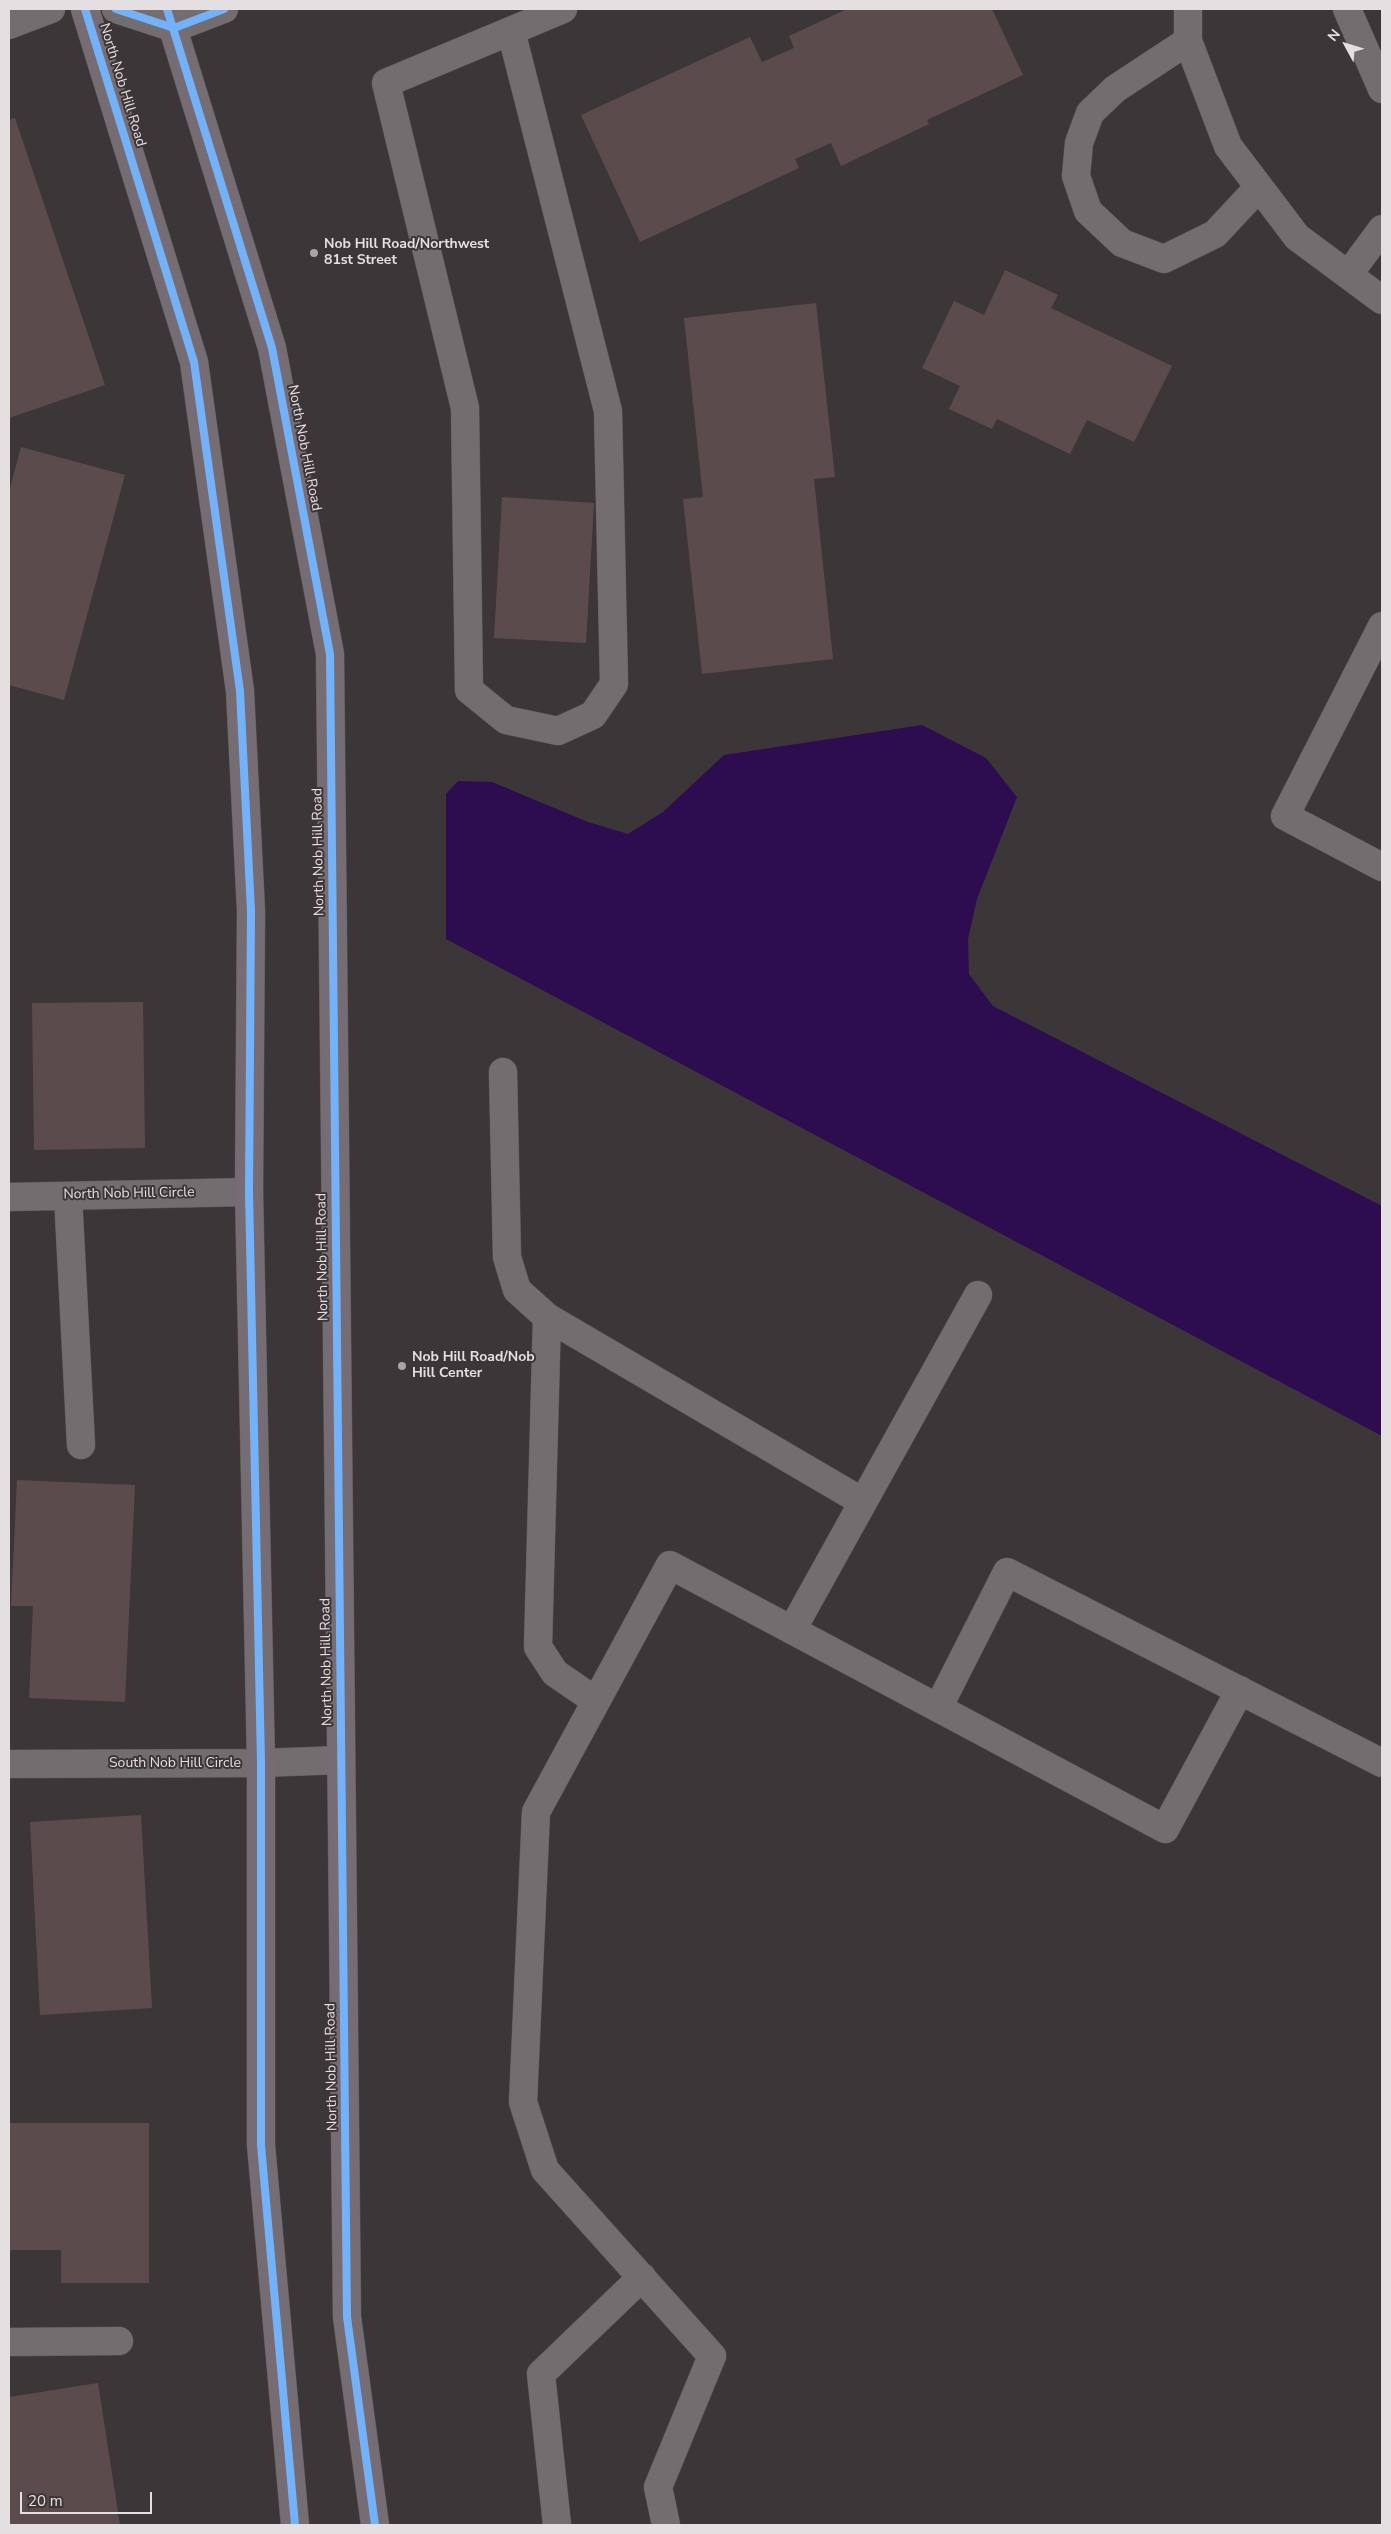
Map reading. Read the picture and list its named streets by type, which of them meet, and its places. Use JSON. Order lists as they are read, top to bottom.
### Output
{
  "streets": {
    "main road": ["North Nob Hill Road"],
    "street": ["North Nob Hill Circle", "South Nob Hill Circle"]
  },
  "crossings": [
    ["North Nob Hill Road", "North Nob Hill Circle"],
    ["North Nob Hill Road", "South Nob Hill Circle"]
  ],
  "places": ["Nob Hill Road/Northwest 81st Street", "Nob Hill Road/Nob Hill Center"],
  "scale_bar": "20 m",
  "north": "top left"
}
